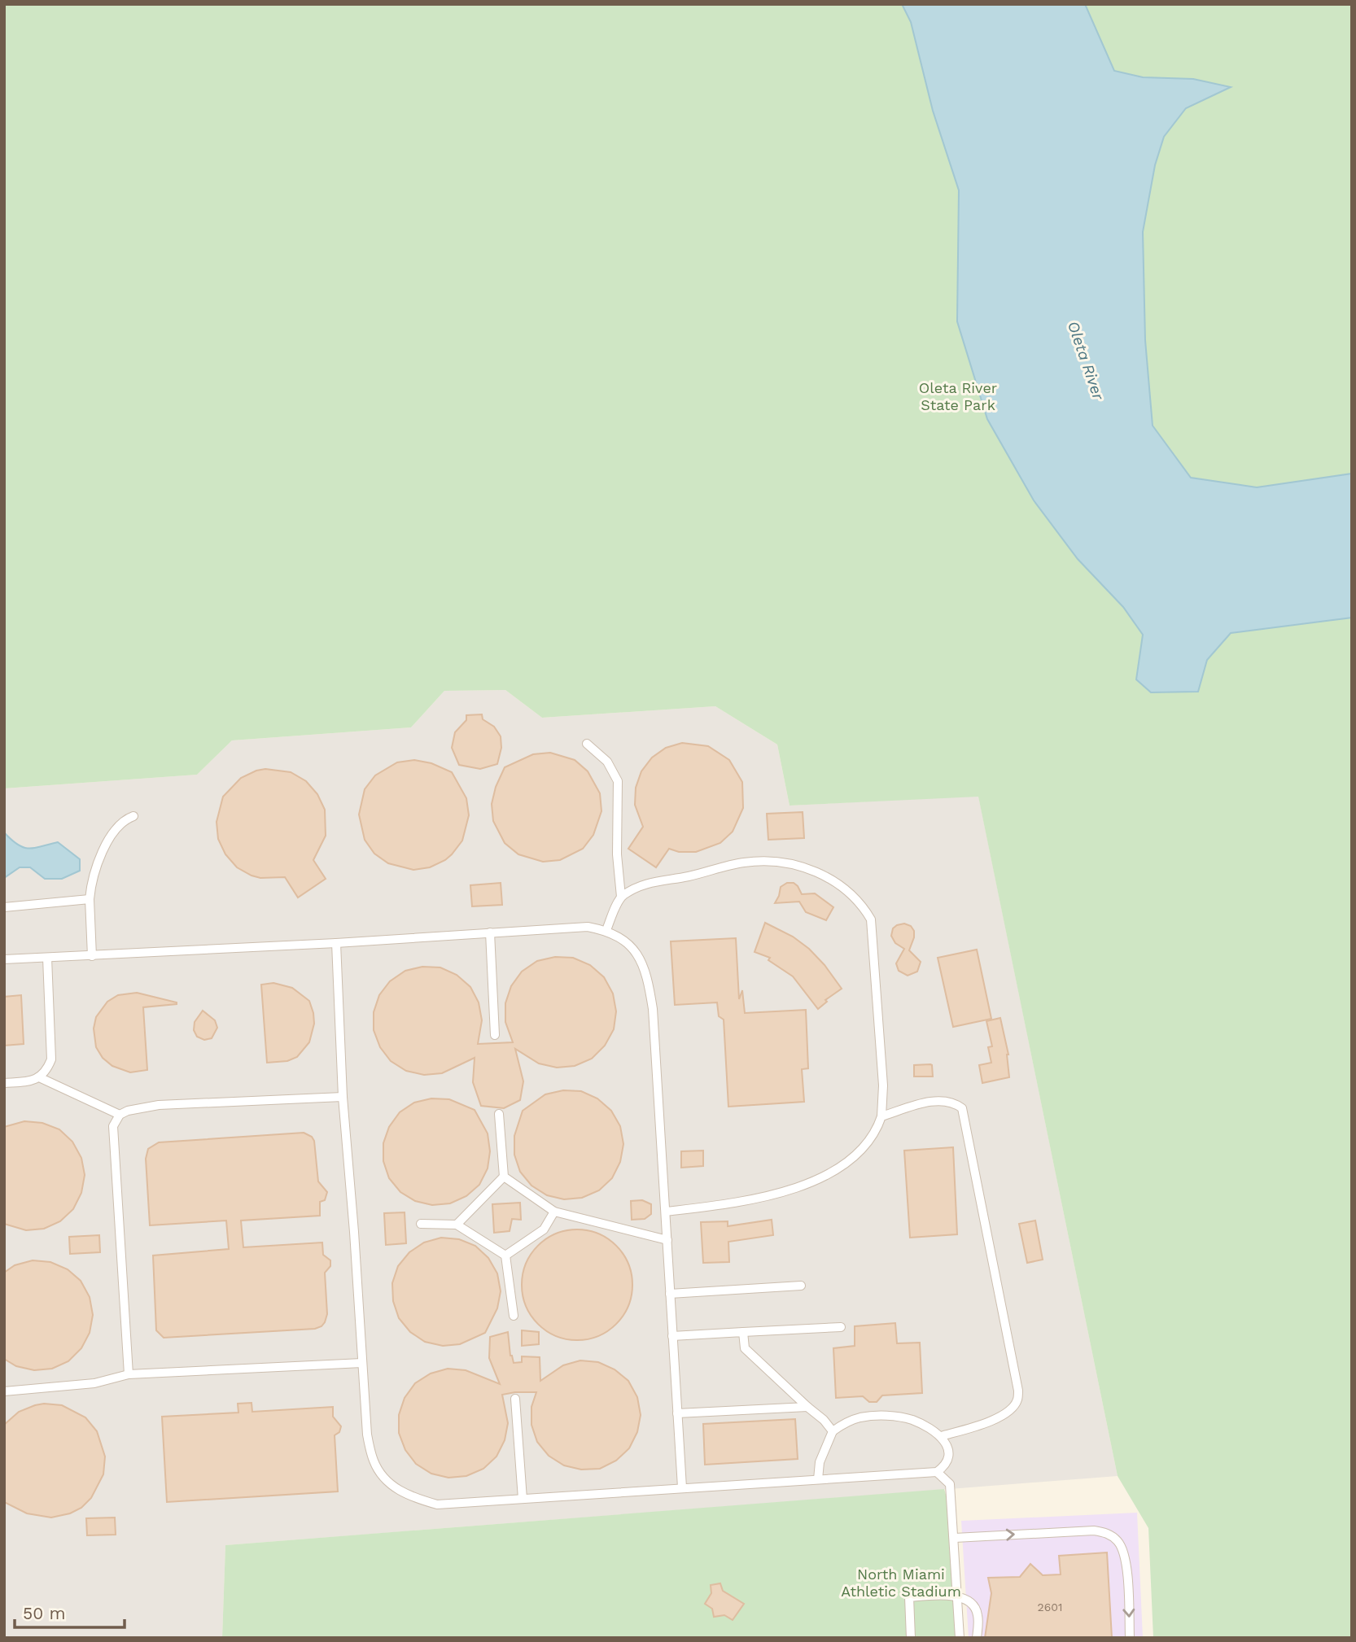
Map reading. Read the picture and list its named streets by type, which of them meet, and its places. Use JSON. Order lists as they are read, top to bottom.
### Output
{
  "water": ["Oleta River"],
  "parks": ["Oleta River State Park", "North Miami Athletic Stadium"],
  "house_numbers": ["2601"],
  "scale_bar": "50 m"
}
